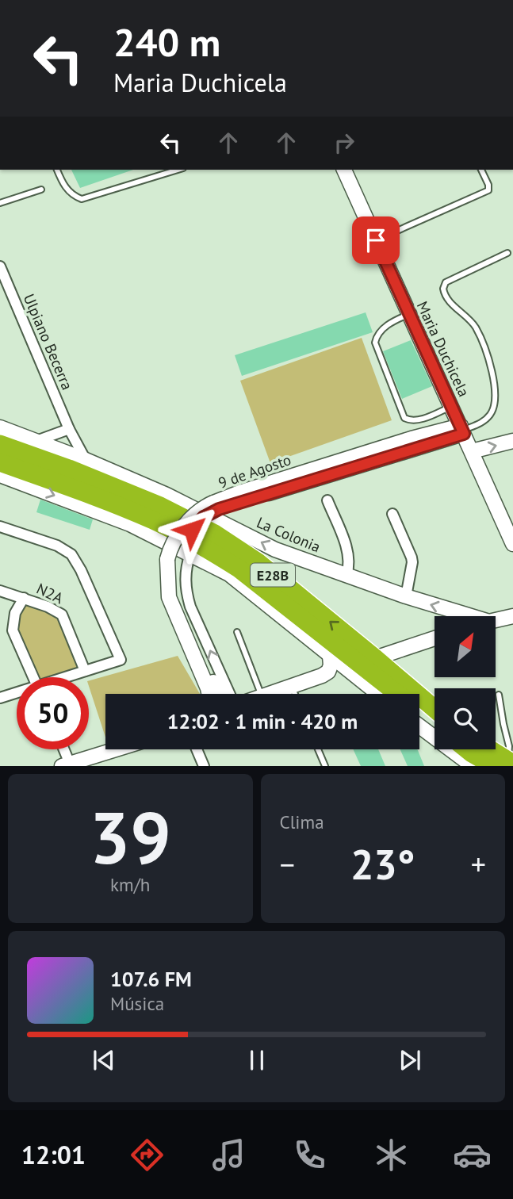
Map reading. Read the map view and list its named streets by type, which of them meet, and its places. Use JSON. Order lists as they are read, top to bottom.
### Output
{
  "streets": {
    "highway": ["E28B"],
    "main road": ["Maria Duchicela", "9 de Agosto", "La Colonia"],
    "street": ["Ulpiano Becerra", "N2A"]
  },
  "crossings": [
    ["Ulpiano Becerra", "La Colonia"],
    ["Maria Duchicela", "9 de Agosto"]
  ],
  "north": "top right",
  "page": {
    "turn": ["240 m", "Maria Duchicela"],
    "limit": "50",
    "trip": "12:02 · 1 min · 420 m",
    "tile": [
      ["39", "km/h"],
      "Clima"
    ],
    "heat": ["−", "23°", "+"],
    "song": ["107.6 FM", "Música"],
    "tabs": "12:01"
  }
}
